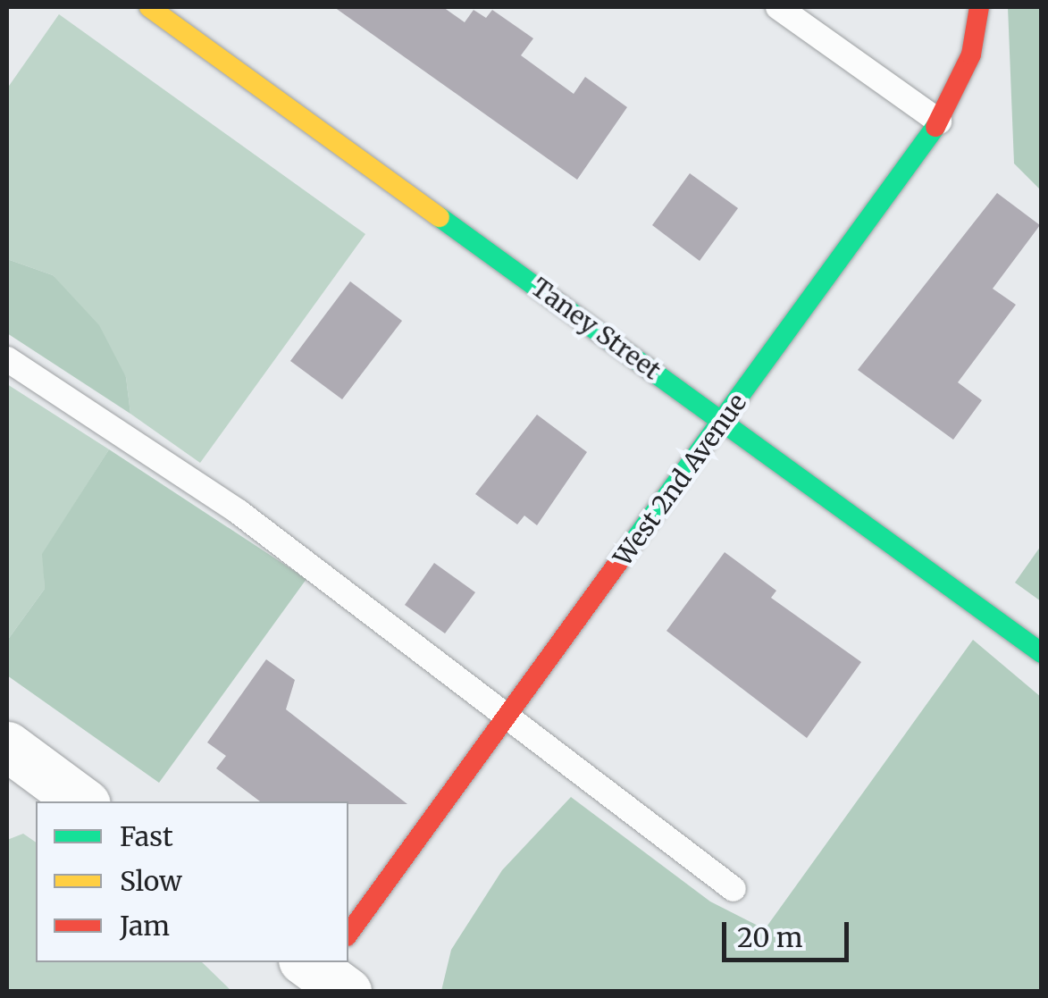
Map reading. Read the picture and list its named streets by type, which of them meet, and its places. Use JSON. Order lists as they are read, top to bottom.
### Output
{
  "streets": {
    "street": ["Taney Street", "West 2nd Avenue"]
  },
  "crossings": [
    ["Taney Street", "West 2nd Avenue"]
  ],
  "legend": ["Fast", "Slow", "Jam"],
  "scale_bar": "20 m"
}
